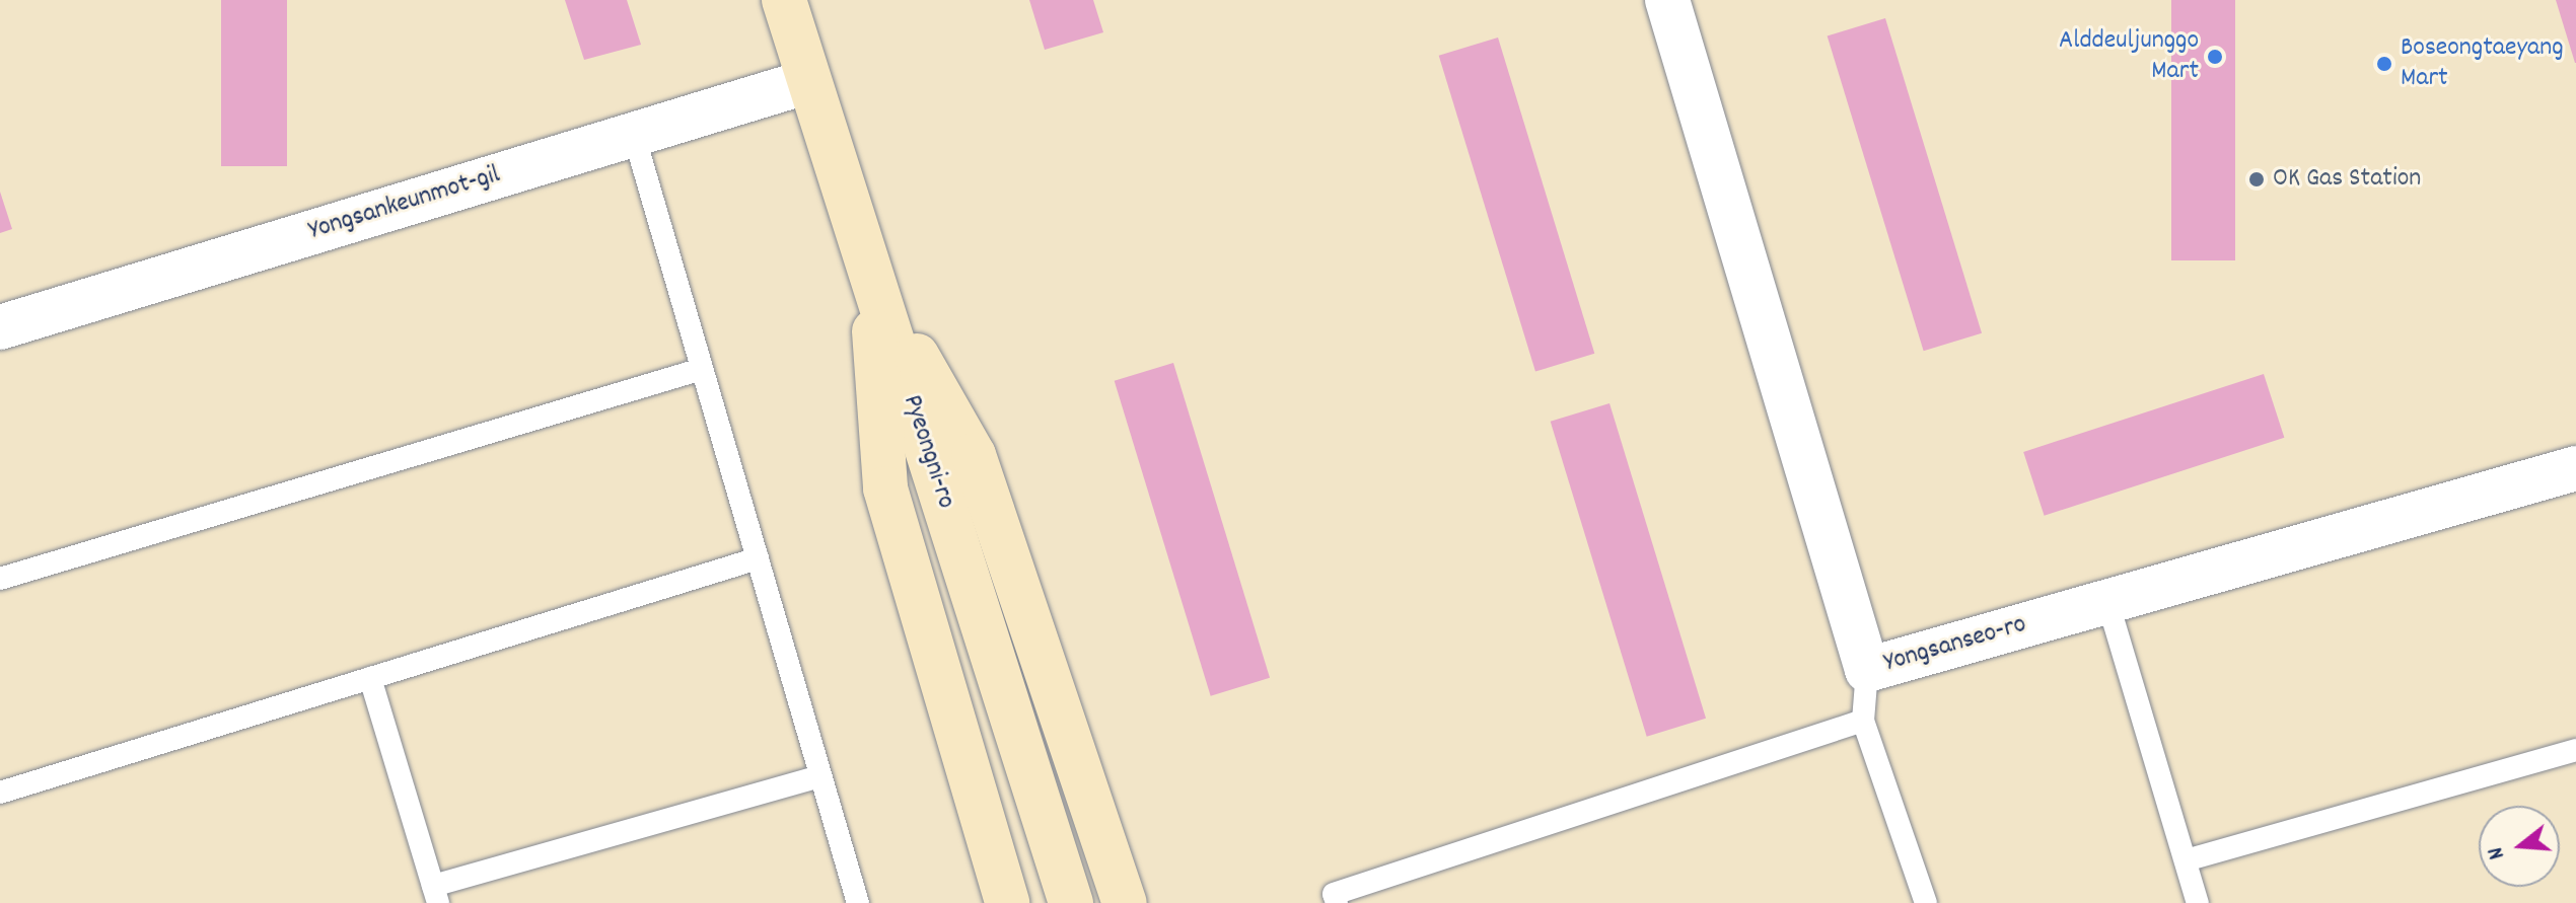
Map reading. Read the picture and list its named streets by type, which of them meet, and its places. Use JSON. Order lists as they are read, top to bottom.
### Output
{
  "streets": {
    "main road": ["Pyeongni-ro"],
    "street": ["Yongsankeunmot-gil", "Yongsanseo-ro"]
  },
  "crossings": [
    ["Yongsankeunmot-gil", "Pyeongni-ro"]
  ],
  "places": ["Alddeuljunggo Mart", "Boseongtaeyang Mart", "OK Gas Station"],
  "north": "left"
}
